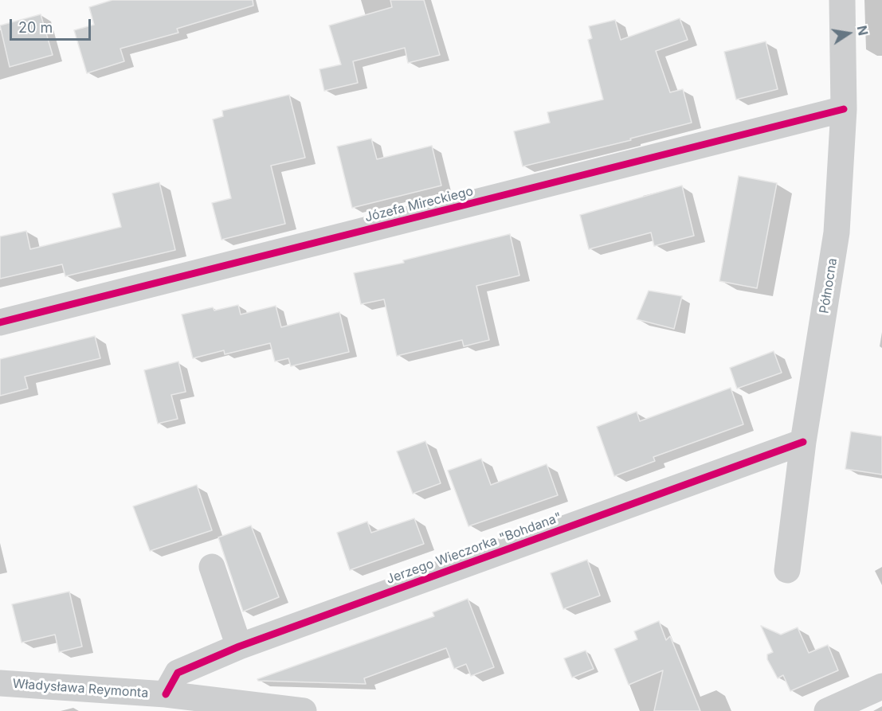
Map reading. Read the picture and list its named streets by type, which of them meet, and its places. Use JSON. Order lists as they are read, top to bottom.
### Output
{
  "streets": {
    "street": [
      "Józefa Mireckiego",
      "Północna",
      "Jerzego Wieczorka \"Bohdana\"",
      "Władysława Reymonta"
    ]
  },
  "crossings": [
    ["Józefa Mireckiego", "Północna"],
    ["Północna", "Jerzego Wieczorka \"Bohdana\""],
    ["Jerzego Wieczorka \"Bohdana\"", "Władysława Reymonta"]
  ],
  "scale_bar": "20 m",
  "north": "right"
}
